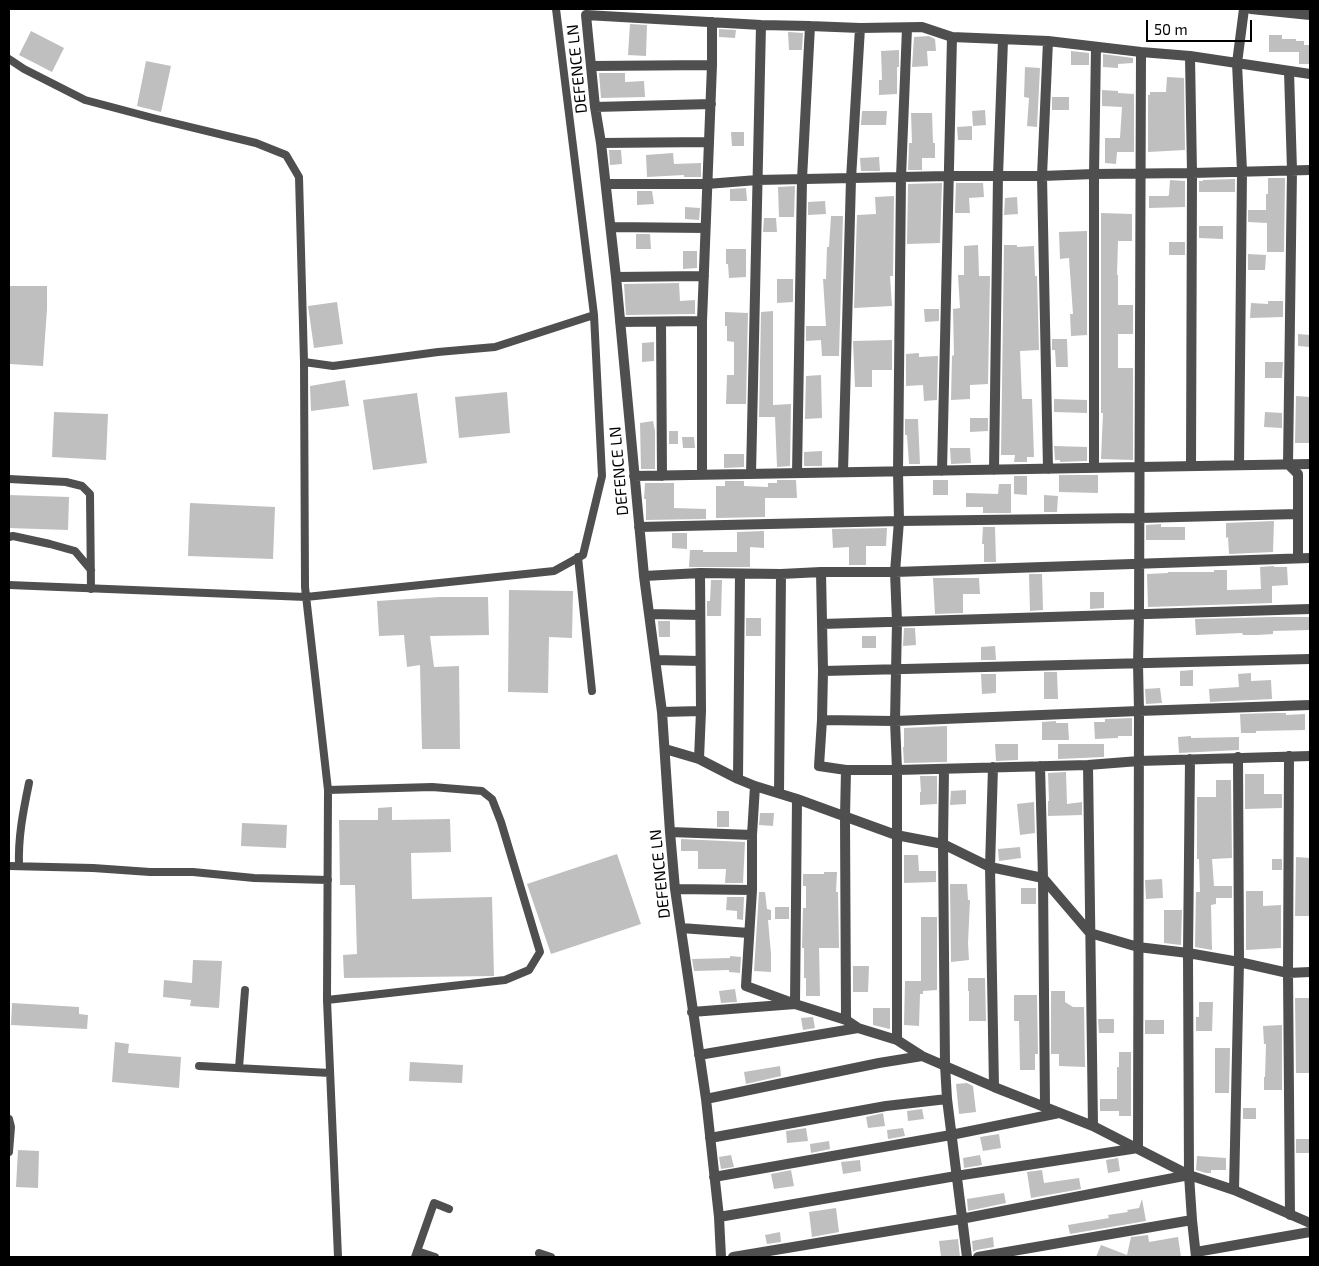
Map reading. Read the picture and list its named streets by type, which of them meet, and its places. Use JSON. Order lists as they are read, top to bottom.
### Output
{
  "streets": {
    "street": ["DEFENCE LN"]
  },
  "scale_bar": "50 m"
}
